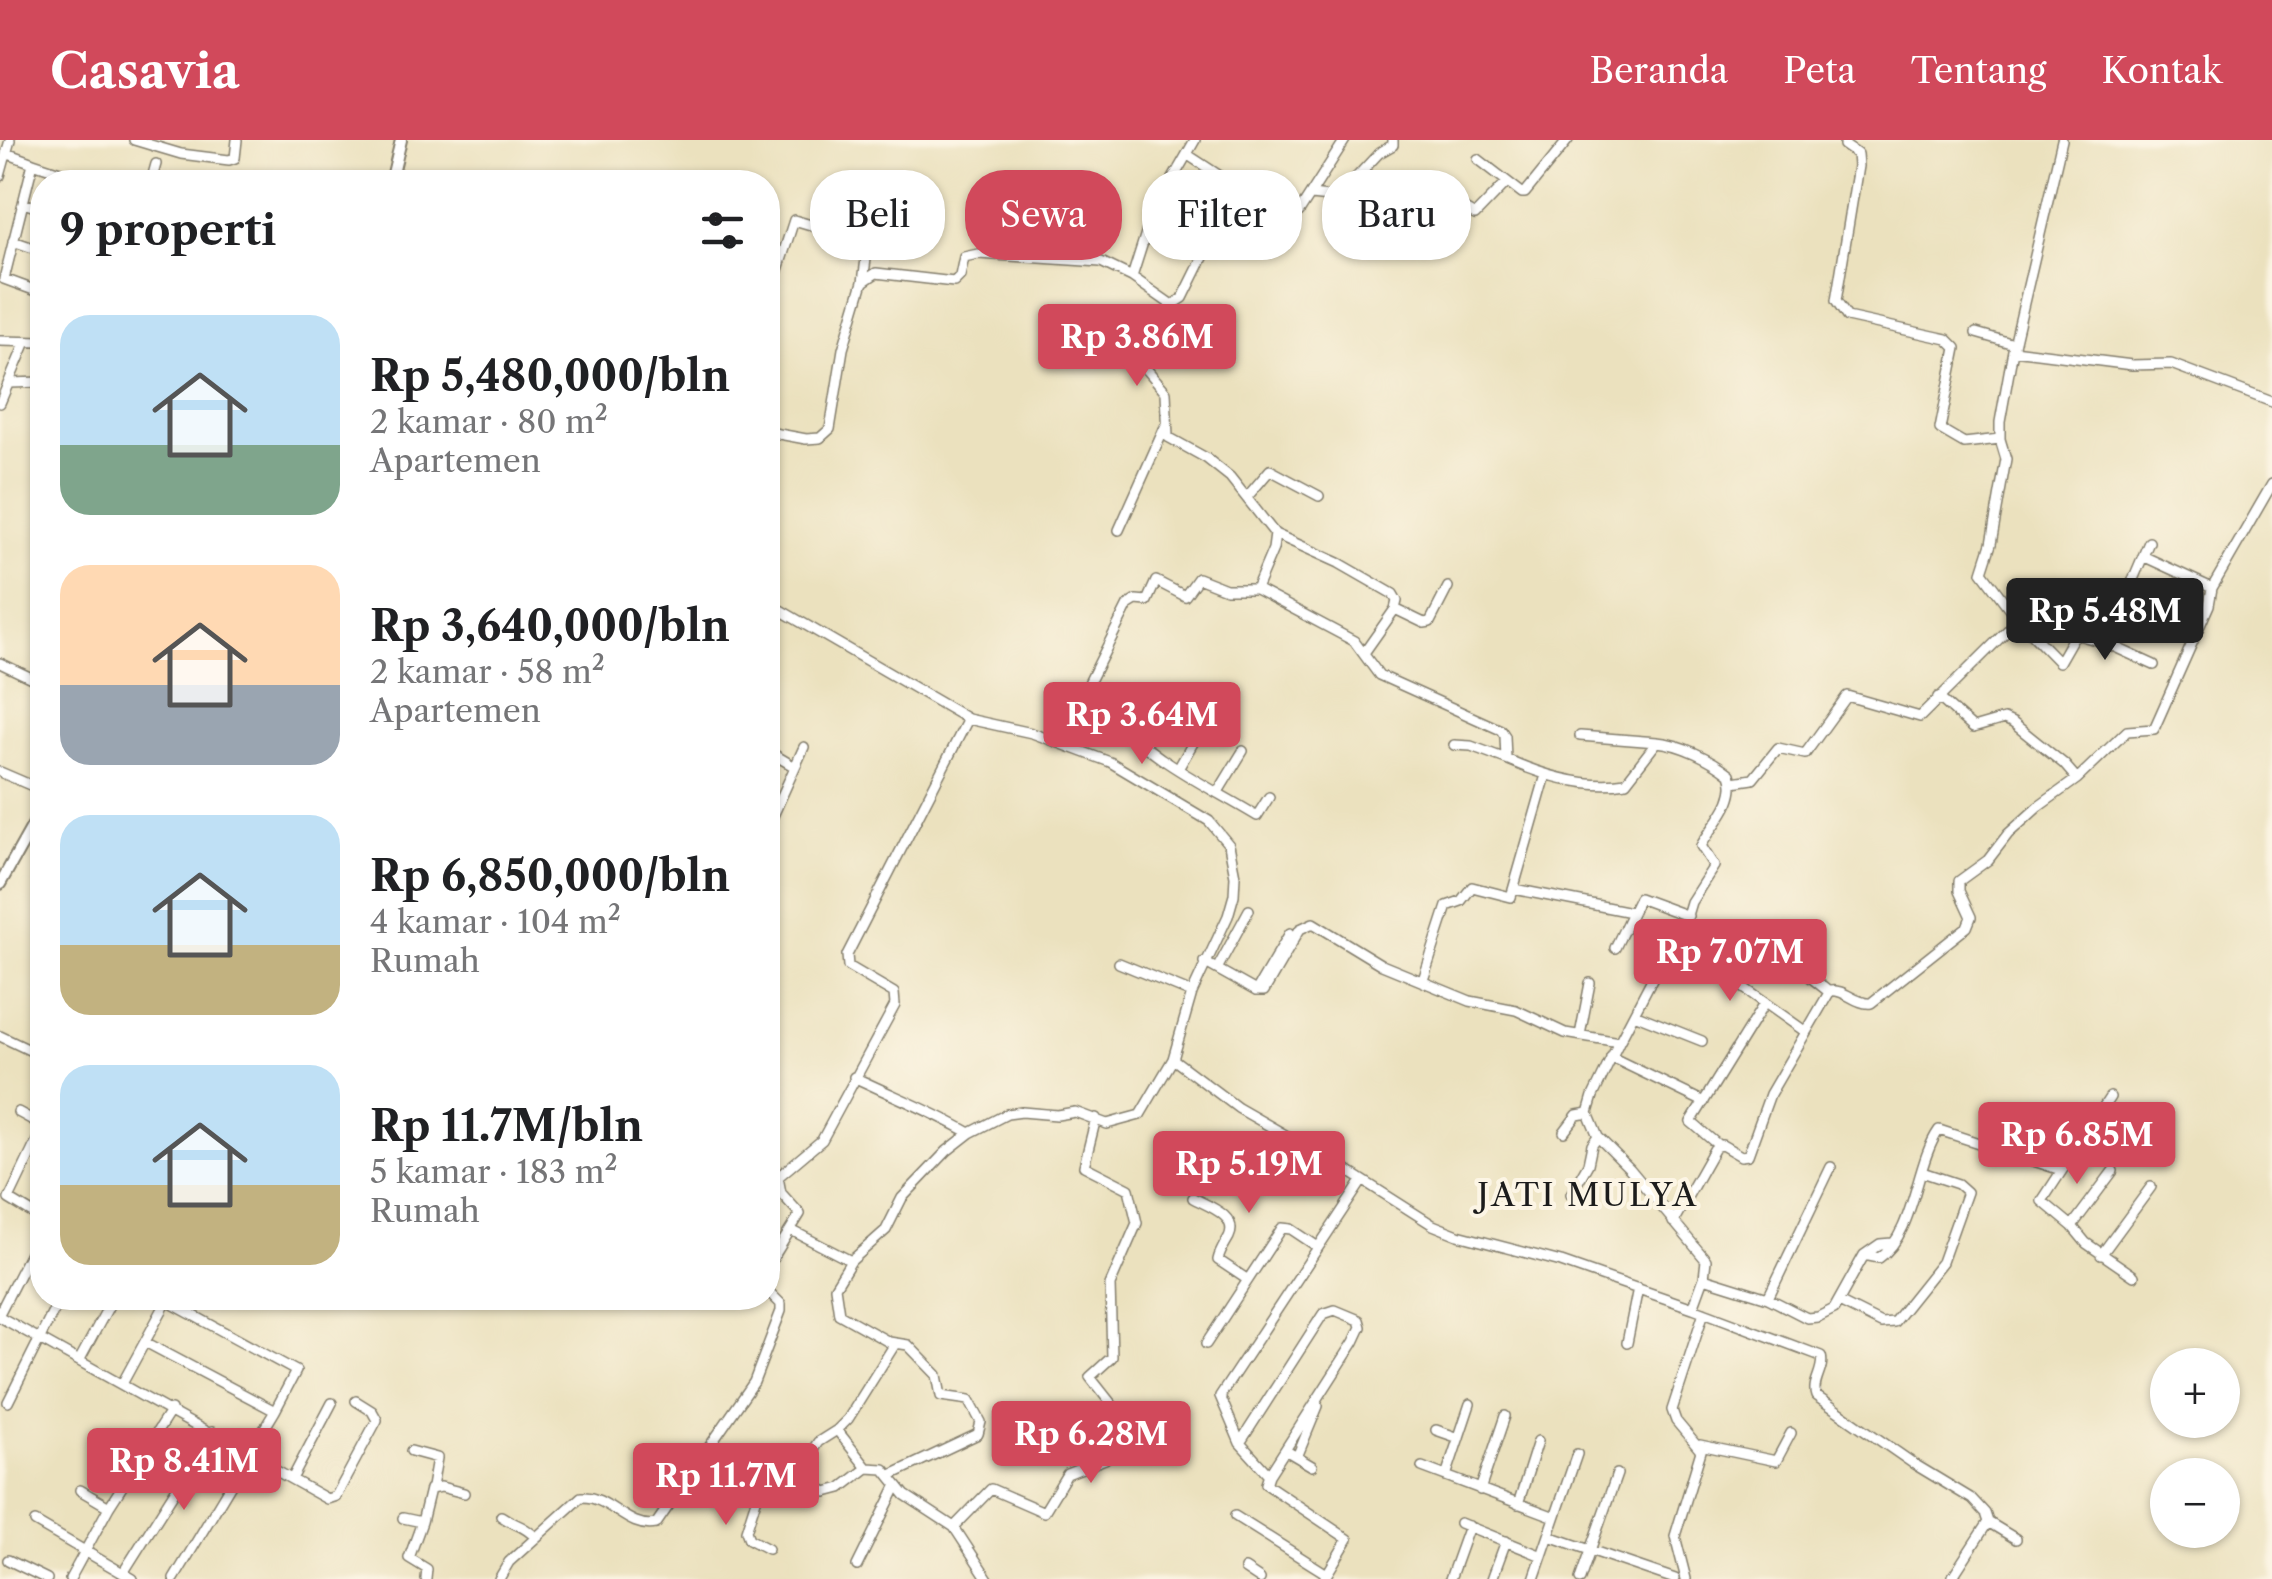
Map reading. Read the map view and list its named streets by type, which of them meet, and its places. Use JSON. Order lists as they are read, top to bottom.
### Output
{
  "districts": ["JATI MULYA"],
  "page": {
    "header": "Casavia",
    "nav": [
      "Beranda",
      "Peta",
      "Tentang",
      "Kontak"
    ],
    "chip": [
      "Beli",
      "Sewa",
      "Filter",
      "Baru"
    ],
    "heading": "9 properti",
    "list": [
      {
        "name": "Rp 5,480,000/bln",
        "note": "2 kamar · 80 m² · Apartemen"
      },
      {
        "name": "Rp 3,640,000/bln",
        "note": "2 kamar · 58 m² · Apartemen"
      },
      {
        "name": "Rp 6,850,000/bln",
        "note": "4 kamar · 104 m² · Rumah"
      },
      {
        "name": "Rp 11.7M/bln",
        "note": "5 kamar · 183 m² · Rumah"
      }
    ],
    "price": [
      "Rp 3.86M",
      "Rp 5.48M",
      "Rp 3.64M",
      "Rp 7.07M",
      "Rp 6.85M",
      "Rp 5.19M",
      "Rp 6.28M",
      "Rp 8.41M",
      "Rp 11.7M"
    ],
    "map_buttons": ["+", "−"]
  }
}
